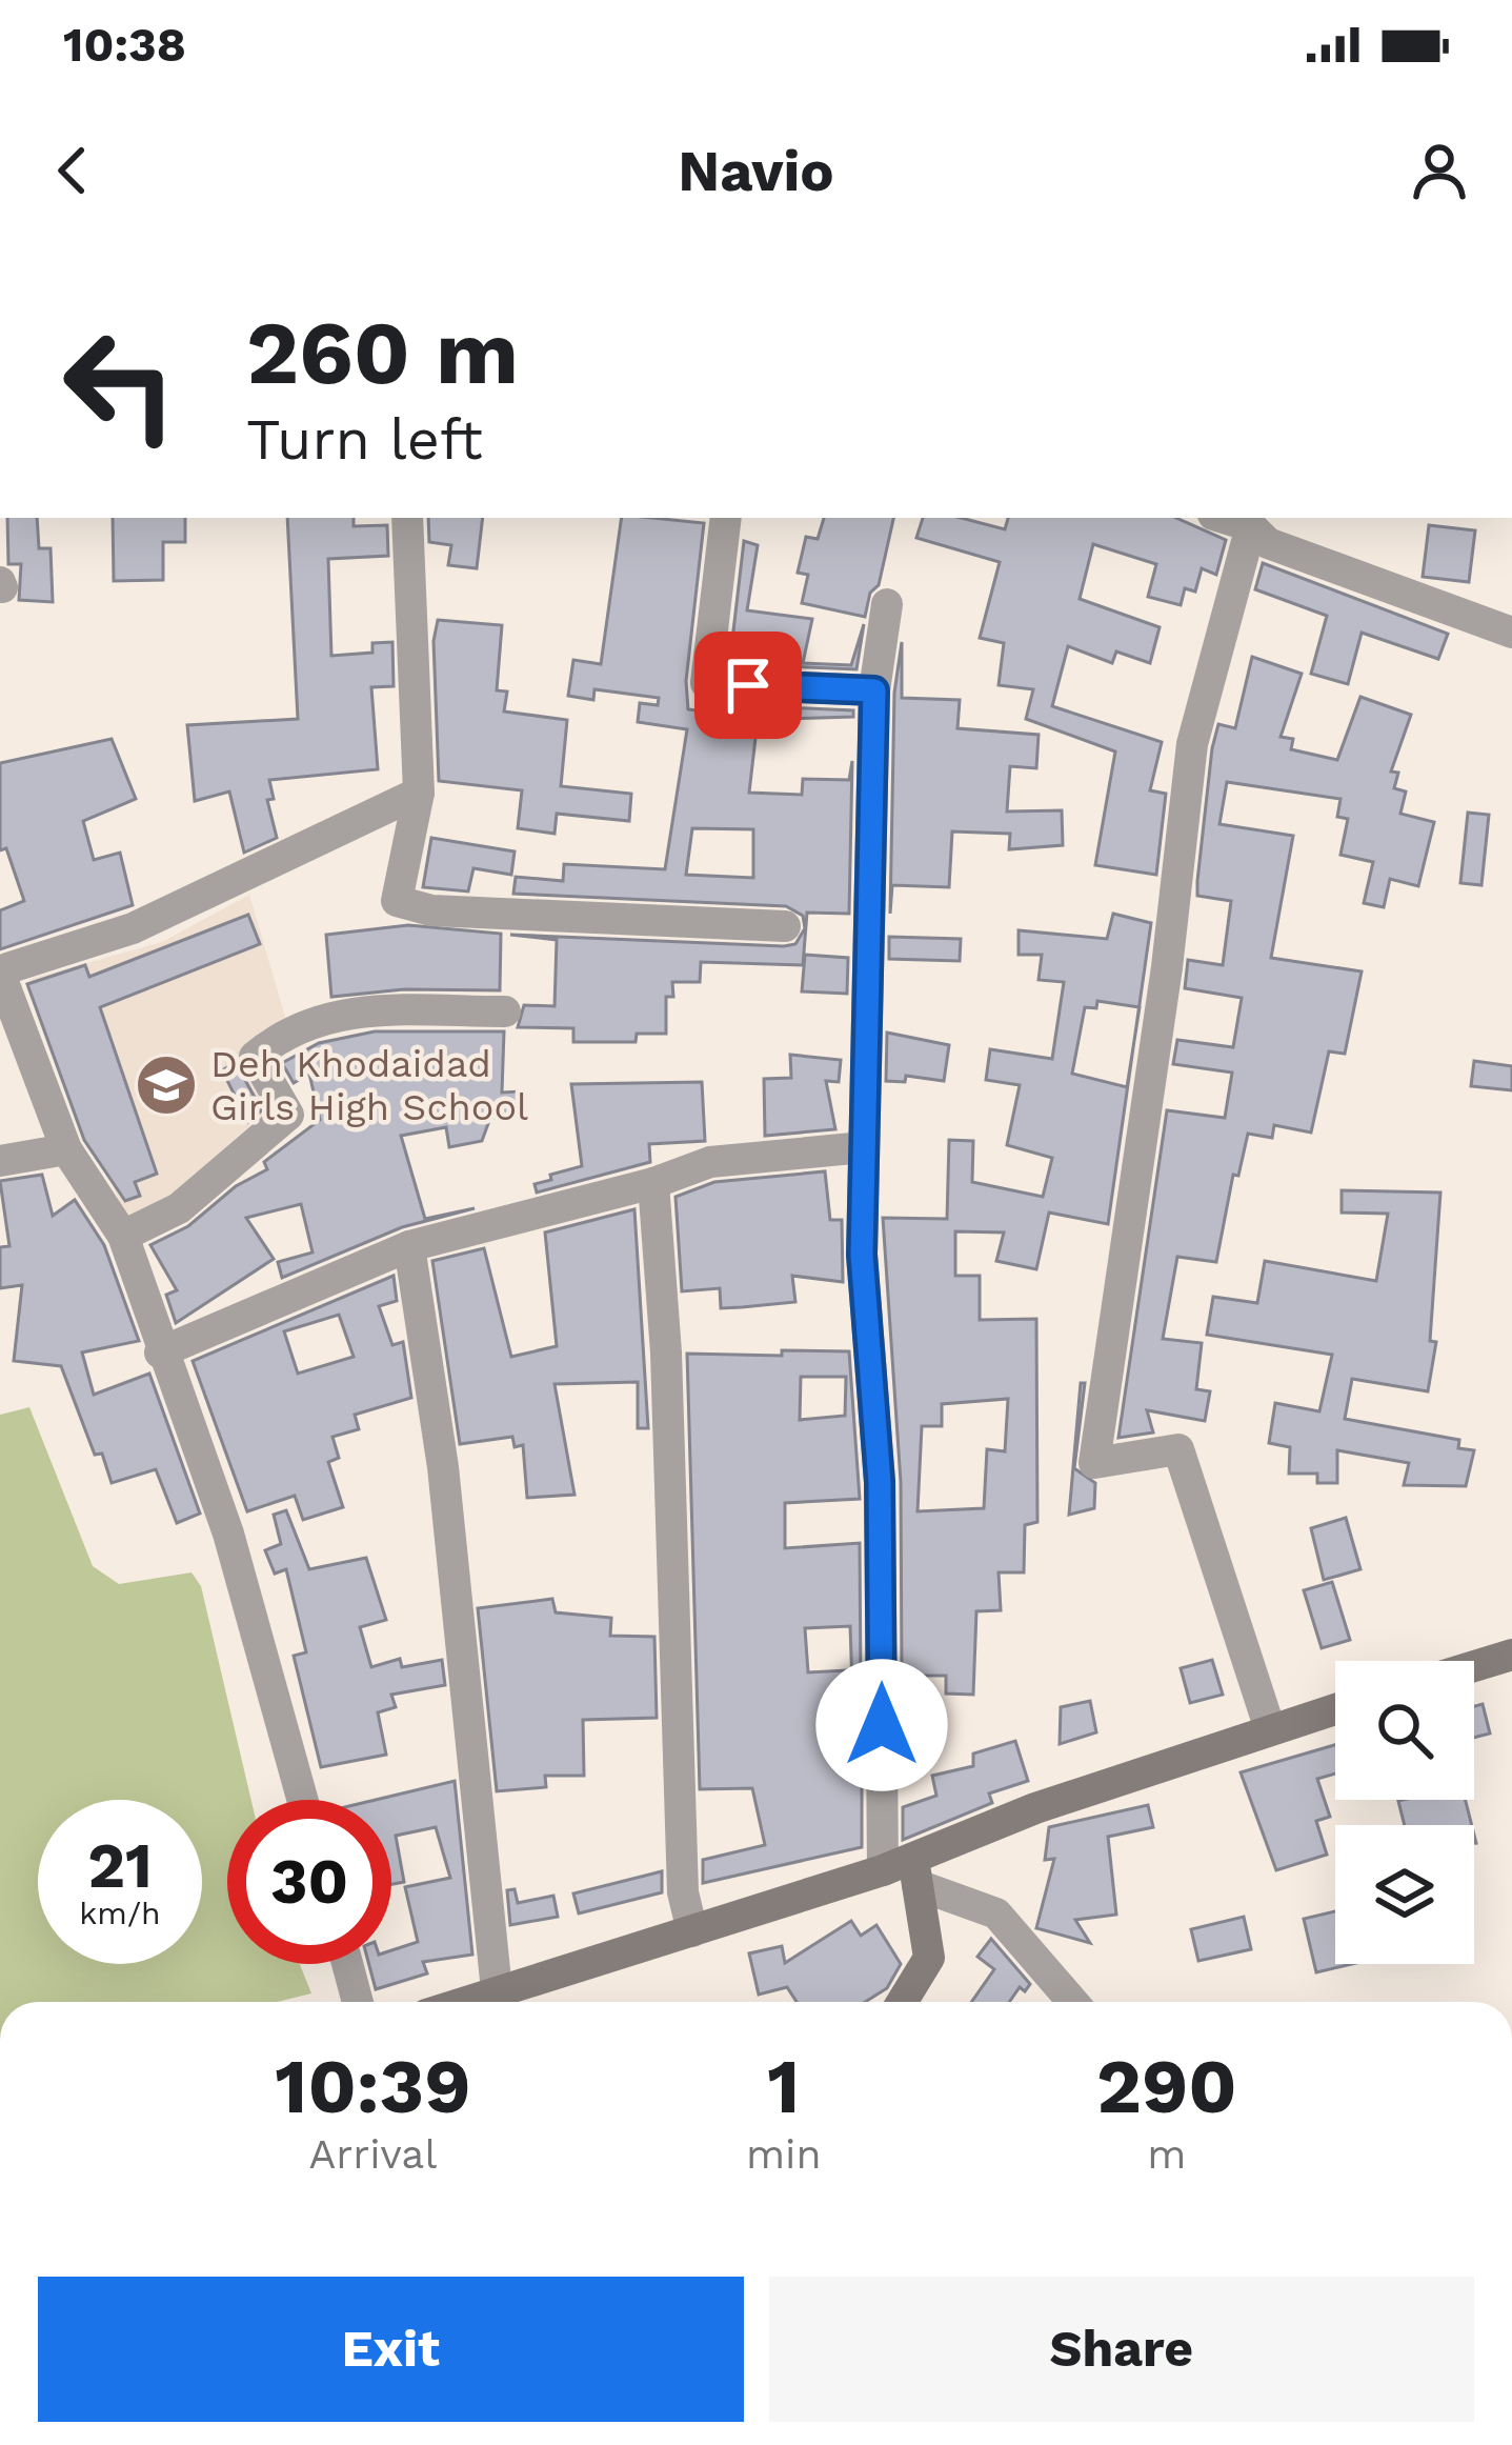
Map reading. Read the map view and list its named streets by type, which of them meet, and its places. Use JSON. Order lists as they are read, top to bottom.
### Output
{
  "places": {
    "school or university": ["Deh Khodaidad Girls High School"]
  },
  "page": {
    "status": "10:38",
    "header": "Navio",
    "turn": ["260 m", "Turn left"],
    "speed": "21 km/h",
    "limit": "30",
    "eta": [
      "10:39",
      "Arrival",
      "1",
      "min",
      "290",
      "m"
    ],
    "buttons": ["Exit", "Share"]
  }
}
